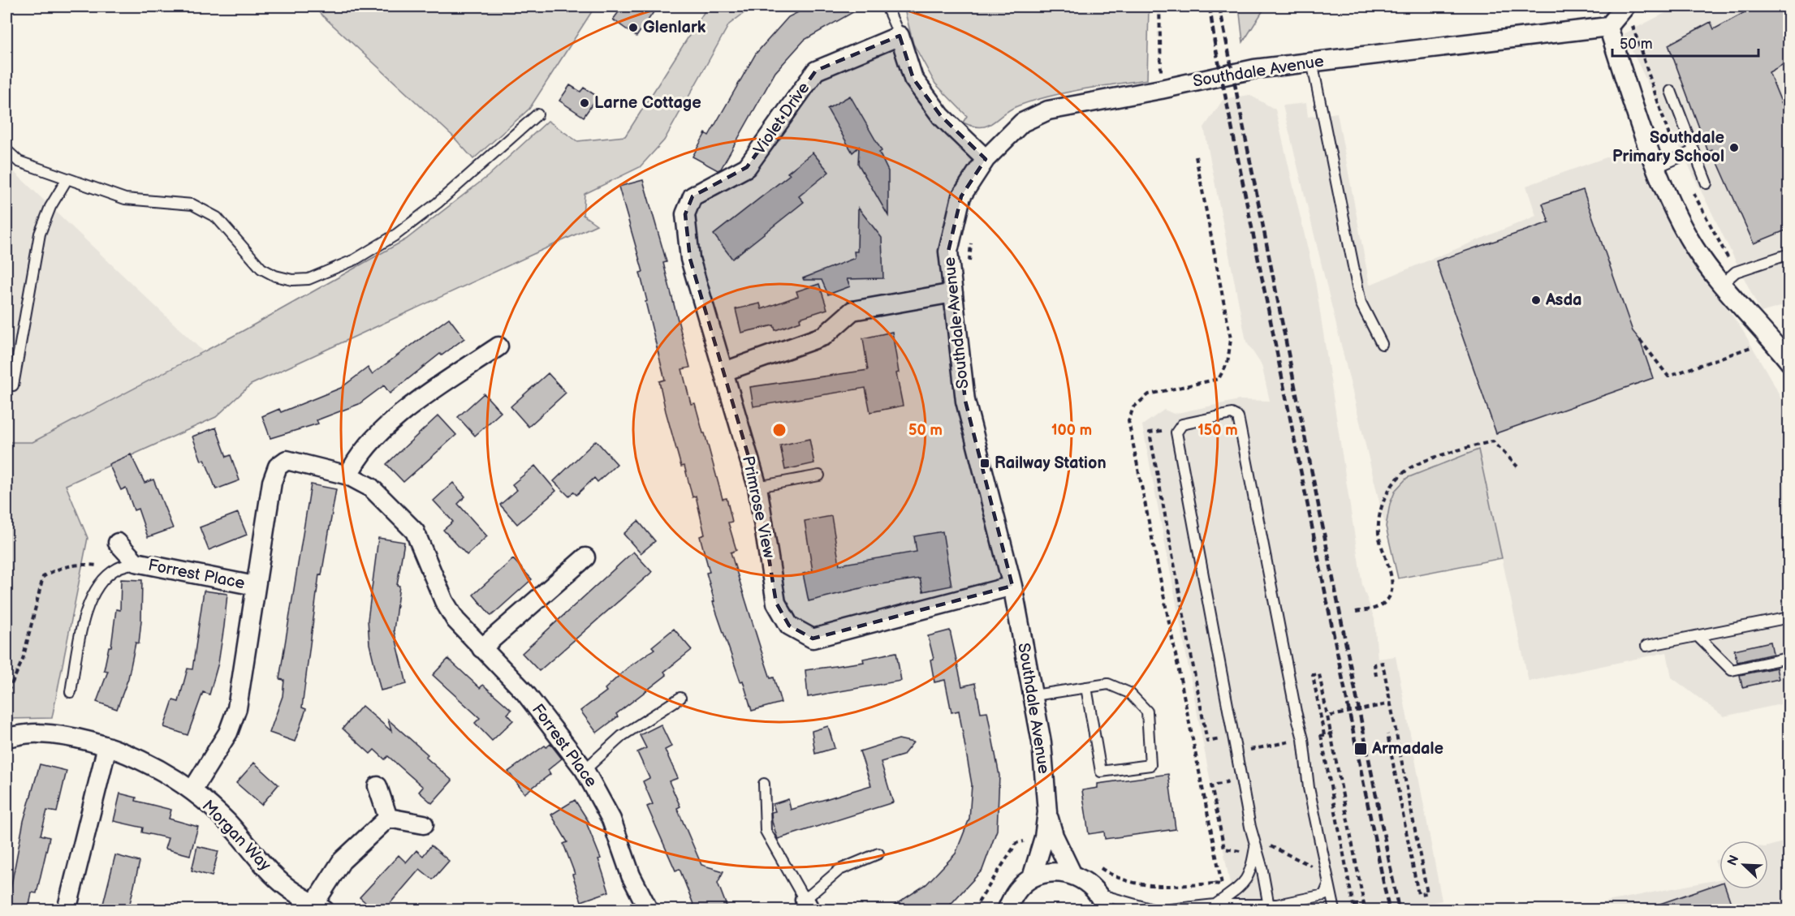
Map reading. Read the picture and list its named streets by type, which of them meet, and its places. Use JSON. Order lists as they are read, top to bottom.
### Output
{
  "streets": {
    "street": [
      "Southdale Avenue",
      "Violet Drive",
      "Primrose View",
      "Forrest Place",
      "Morgan Way"
    ]
  },
  "crossings": [
    ["Southdale Avenue", "Primrose View"],
    ["Violet Drive", "Primrose View"],
    ["Forrest Place", "Morgan Way"]
  ],
  "places": {
    "other": [
      "Glenlark",
      "Larne Cottage",
      "Southdale Primary School",
      "Asda"
    ],
    "transit": ["Railway Station", "Armadale"]
  },
  "scale_bar": "50 m",
  "north": "top left",
  "rings": ["50 m", "100 m", "150 m"]
}
